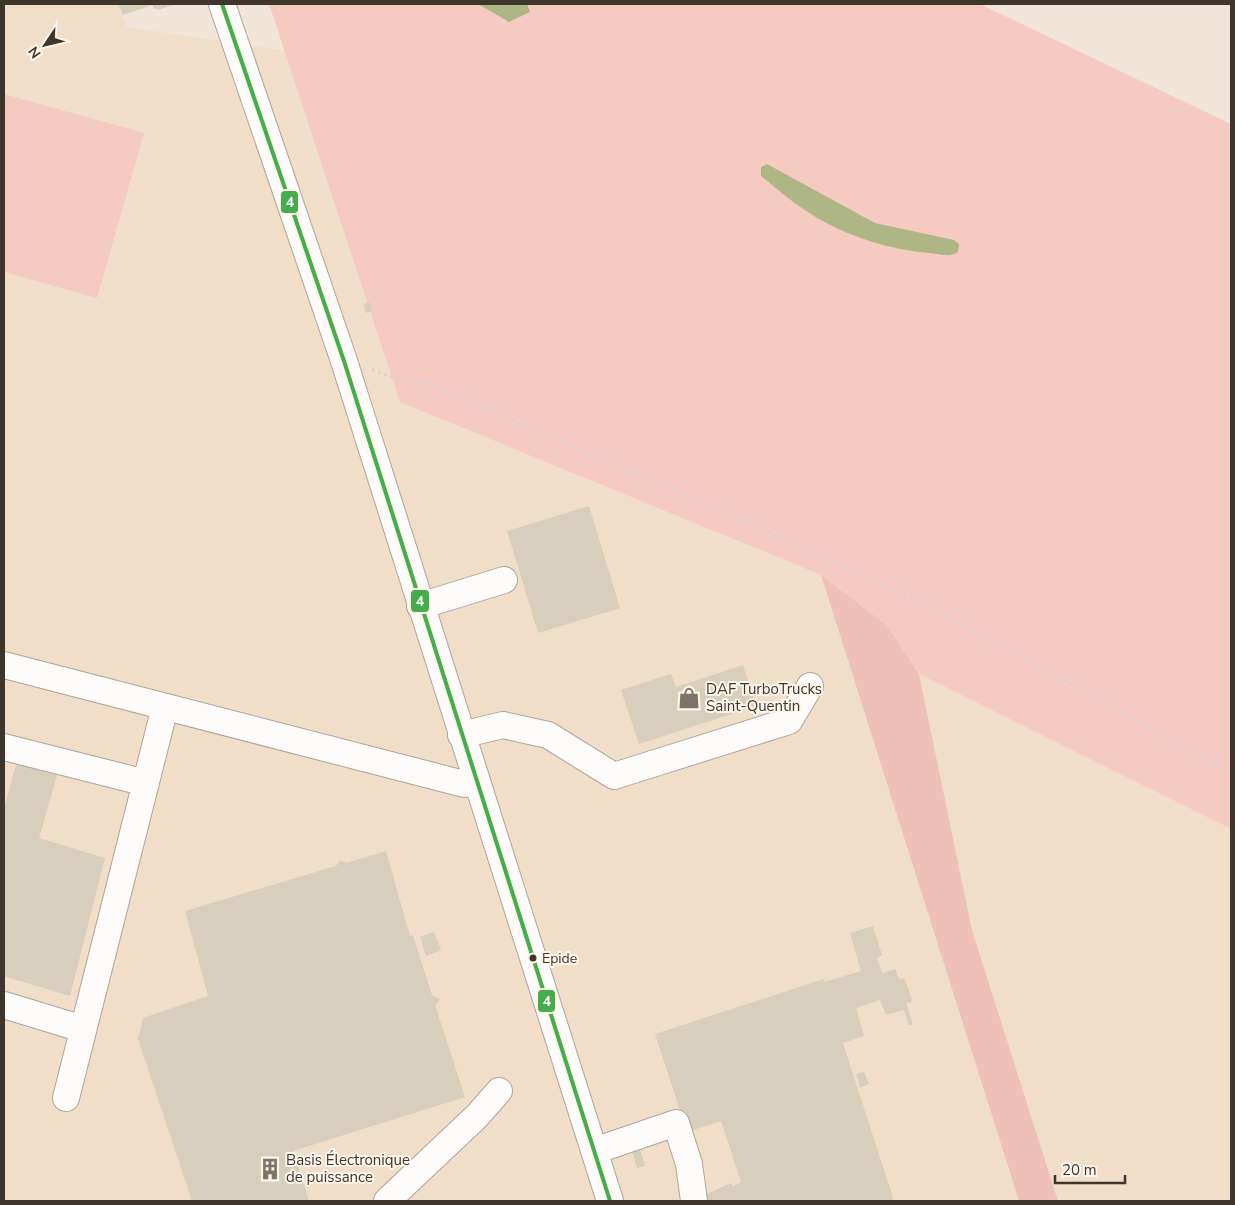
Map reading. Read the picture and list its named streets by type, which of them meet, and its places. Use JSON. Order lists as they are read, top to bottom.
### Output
{
  "places": {
    "shop": ["DAF TurboTrucks Saint-Quentin"],
    "other": ["Epide"],
    "building": ["Basis Électronique de puissance"]
  },
  "lines": ["transit line 4"],
  "scale_bar": "20 m",
  "north": "bottom left"
}
